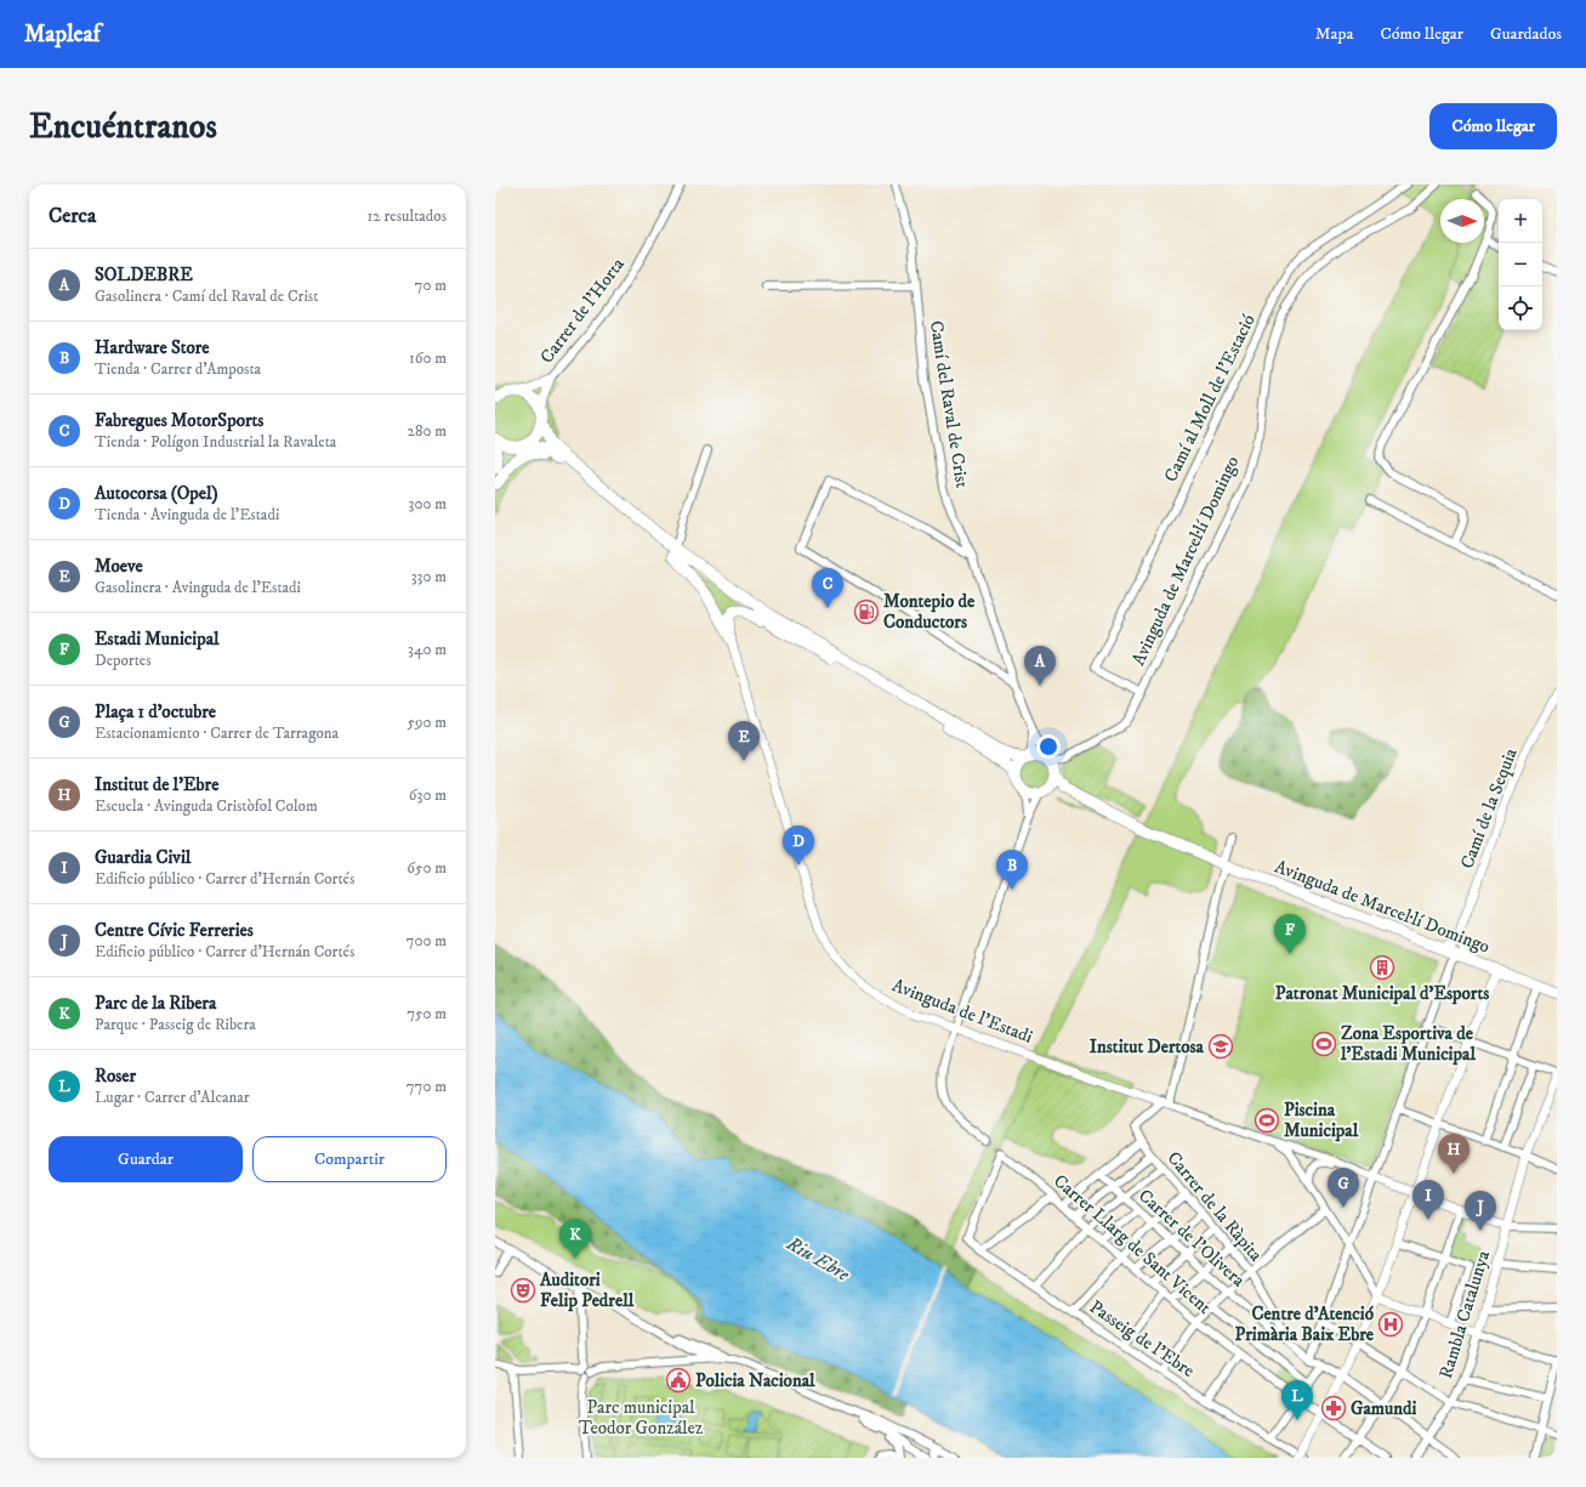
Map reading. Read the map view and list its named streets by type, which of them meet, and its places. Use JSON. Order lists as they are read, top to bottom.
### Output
{
  "streets": {
    "main road": ["Avinguda de Marcel·lí Domingo"],
    "street": [
      "Carrer de l'Horta",
      "Camí al Moll de l'Estació",
      "Camí del Raval de Crist",
      "Camí de la Sequia",
      "Avinguda de l'Estadi",
      "Carrer de la Ràpita",
      "Carrer de l'Olivera",
      "Carrer Llarg de Sant Vicent",
      "Rambla Catalunya",
      "Passeig de l'Ebre"
    ]
  },
  "crossings": [
    ["Camí al Moll de l'Estació", "Avinguda de Marcel·lí Domingo"],
    ["Avinguda de l'Estadi", "Carrer de la Ràpita"],
    ["Carrer de la Ràpita", "Carrer de l'Olivera"],
    ["Carrer Llarg de Sant Vicent", "Passeig de l'Ebre"]
  ],
  "water": ["Riu Ebre"],
  "parks": ["Parc municipal Teodor González"],
  "places": {
    "fuel station": ["Montepio de Conductors"],
    "building": ["Patronat Municipal d'Esports"],
    "sports": ["Zona Esportiva de l'Estadi Municipal", "Piscina Municipal"],
    "school or university": ["Institut Dertosa"],
    "theatre": ["Auditori Felip Pedrell"],
    "hospital": ["Centre d'Atenció Primària Baix Ebre"],
    "public building": ["Policia Nacional"],
    "pharmacy": ["Gamundi"]
  },
  "north": "right",
  "page": {
    "header": "Mapleaf",
    "nav": ["Mapa", "Cómo llegar", "Guardados"],
    "buttons": [
      "Cómo llegar",
      ["Guardar", "Compartir"]
    ],
    "title": "Encuéntranos",
    "heading": ["Cerca", "12 resultados"],
    "map_buttons": ["+", "−"],
    "list": [
      {
        "mark": "A",
        "name": "SOLDEBRE",
        "note": "Gasolinera · Camí del Raval de Crist",
        "value": "70 m"
      },
      {
        "mark": "B",
        "name": "Hardware Store",
        "note": "Tienda · Carrer d'Amposta",
        "value": "160 m"
      },
      {
        "mark": "C",
        "name": "Fabregues MotorSports",
        "note": "Tienda · Polígon Industrial la Ravaleta",
        "value": "280 m"
      },
      {
        "mark": "D",
        "name": "Autocorsa (Opel)",
        "note": "Tienda · Avinguda de l'Estadi",
        "value": "300 m"
      },
      {
        "mark": "E",
        "name": "Moeve",
        "note": "Gasolinera · Avinguda de l'Estadi",
        "value": "330 m"
      },
      {
        "mark": "F",
        "name": "Estadi Municipal",
        "note": "Deportes",
        "value": "340 m"
      },
      {
        "mark": "G",
        "name": "Plaça 1 d'octubre",
        "note": "Estacionamiento · Carrer de Tarragona",
        "value": "590 m"
      },
      {
        "mark": "H",
        "name": "Institut de l'Ebre",
        "note": "Escuela · Avinguda Cristòfol Colom",
        "value": "630 m"
      },
      {
        "mark": "I",
        "name": "Guardia Civil",
        "note": "Edificio público · Carrer d'Hernán Cortés",
        "value": "650 m"
      },
      {
        "mark": "J",
        "name": "Centre Cívic Ferreries",
        "note": "Edificio público · Carrer d'Hernán Cortés",
        "value": "700 m"
      },
      {
        "mark": "K",
        "name": "Parc de la Ribera",
        "note": "Parque · Passeig de Ribera",
        "value": "750 m"
      },
      {
        "mark": "L",
        "name": "Roser",
        "note": "Lugar · Carrer d'Alcanar",
        "value": "770 m"
      }
    ],
    "pins": [
      "C",
      "A",
      "E",
      "D",
      "B",
      "F",
      "H",
      "G",
      "I",
      "J",
      "K",
      "L"
    ]
  }
}
